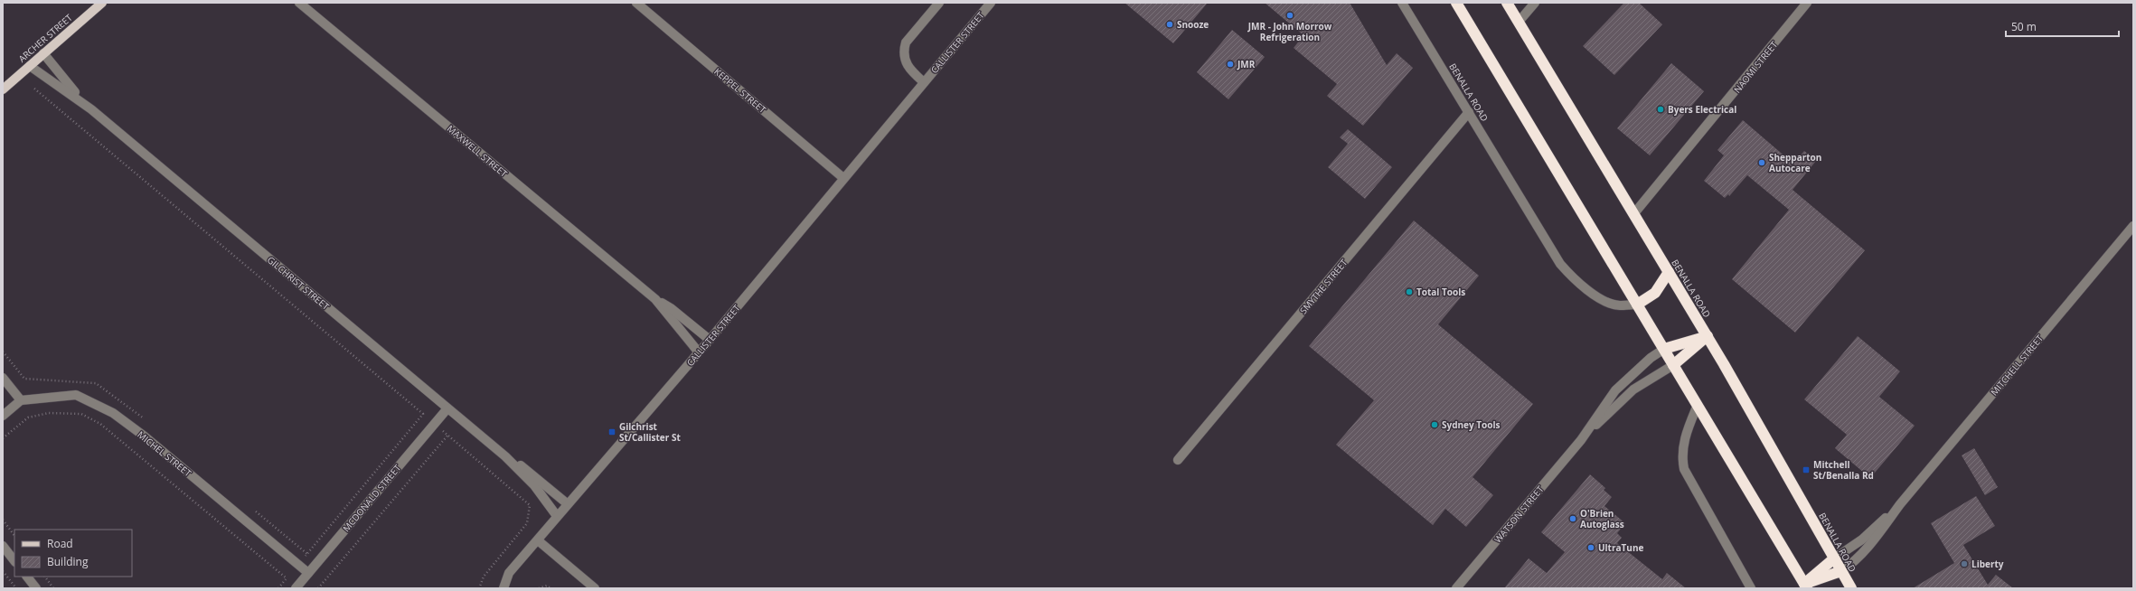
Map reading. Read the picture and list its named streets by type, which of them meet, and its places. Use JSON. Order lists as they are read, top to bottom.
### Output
{
  "streets": {
    "highway": ["BENALLA ROAD"],
    "main road": ["ARCHER STREET"],
    "street": [
      "CALLISTER STREET",
      "NAOMI STREET",
      "KEPPEL STREET",
      "MAXWELL STREET",
      "GILCHRIST STREET",
      "SMYTHE STREET",
      "MITCHELL STREET",
      "MICHEL STREET",
      "MCDONALD STREET",
      "WATSON STREET"
    ]
  },
  "crossings": [
    ["ARCHER STREET", "GILCHRIST STREET"],
    ["CALLISTER STREET", "KEPPEL STREET"],
    ["CALLISTER STREET", "MAXWELL STREET"],
    ["CALLISTER STREET", "GILCHRIST STREET"],
    ["NAOMI STREET", "BENALLA ROAD"],
    ["BENALLA ROAD", "SMYTHE STREET"],
    ["BENALLA ROAD", "MITCHELL STREET"],
    ["GILCHRIST STREET", "MCDONALD STREET"],
    ["MICHEL STREET", "MCDONALD STREET"]
  ],
  "places": {
    "other": [
      "JMR - John Morrow Refrigeration",
      "Snooze",
      "JMR",
      "Byers Electrical",
      "Shepparton Autocare",
      "Total Tools",
      "Sydney Tools",
      "O'Brien Autoglass",
      "UltraTune",
      "Liberty"
    ],
    "transit": ["Gilchrist St/Callister St", "Mitchell St/Benalla Rd"]
  },
  "legend": ["Road", "Building"],
  "scale_bar": "50 m"
}
